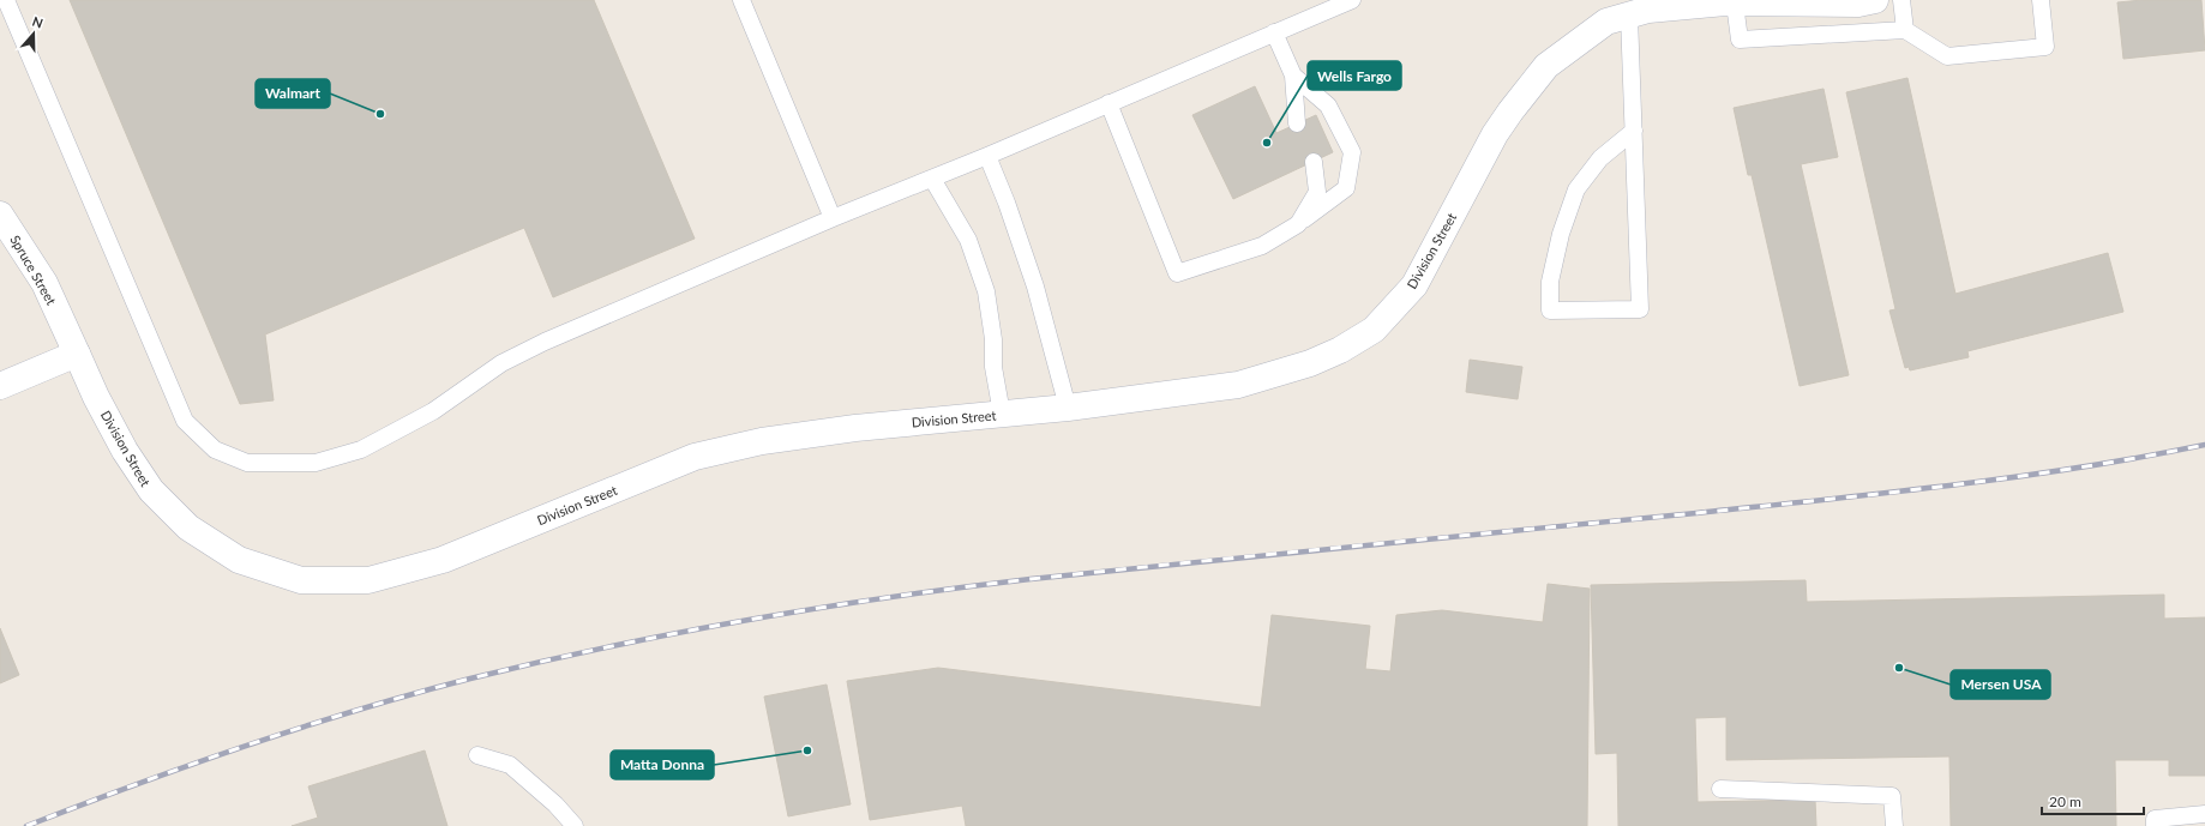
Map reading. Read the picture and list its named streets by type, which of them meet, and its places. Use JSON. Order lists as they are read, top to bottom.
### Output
{
  "streets": {
    "street": ["Division Street", "Spruce Street"]
  },
  "crossings": [
    ["Division Street", "Spruce Street"]
  ],
  "places": [
    "Walmart",
    "Wells Fargo",
    "Mersen USA",
    "Matta Donna"
  ],
  "scale_bar": "20 m",
  "north": "top"
}
